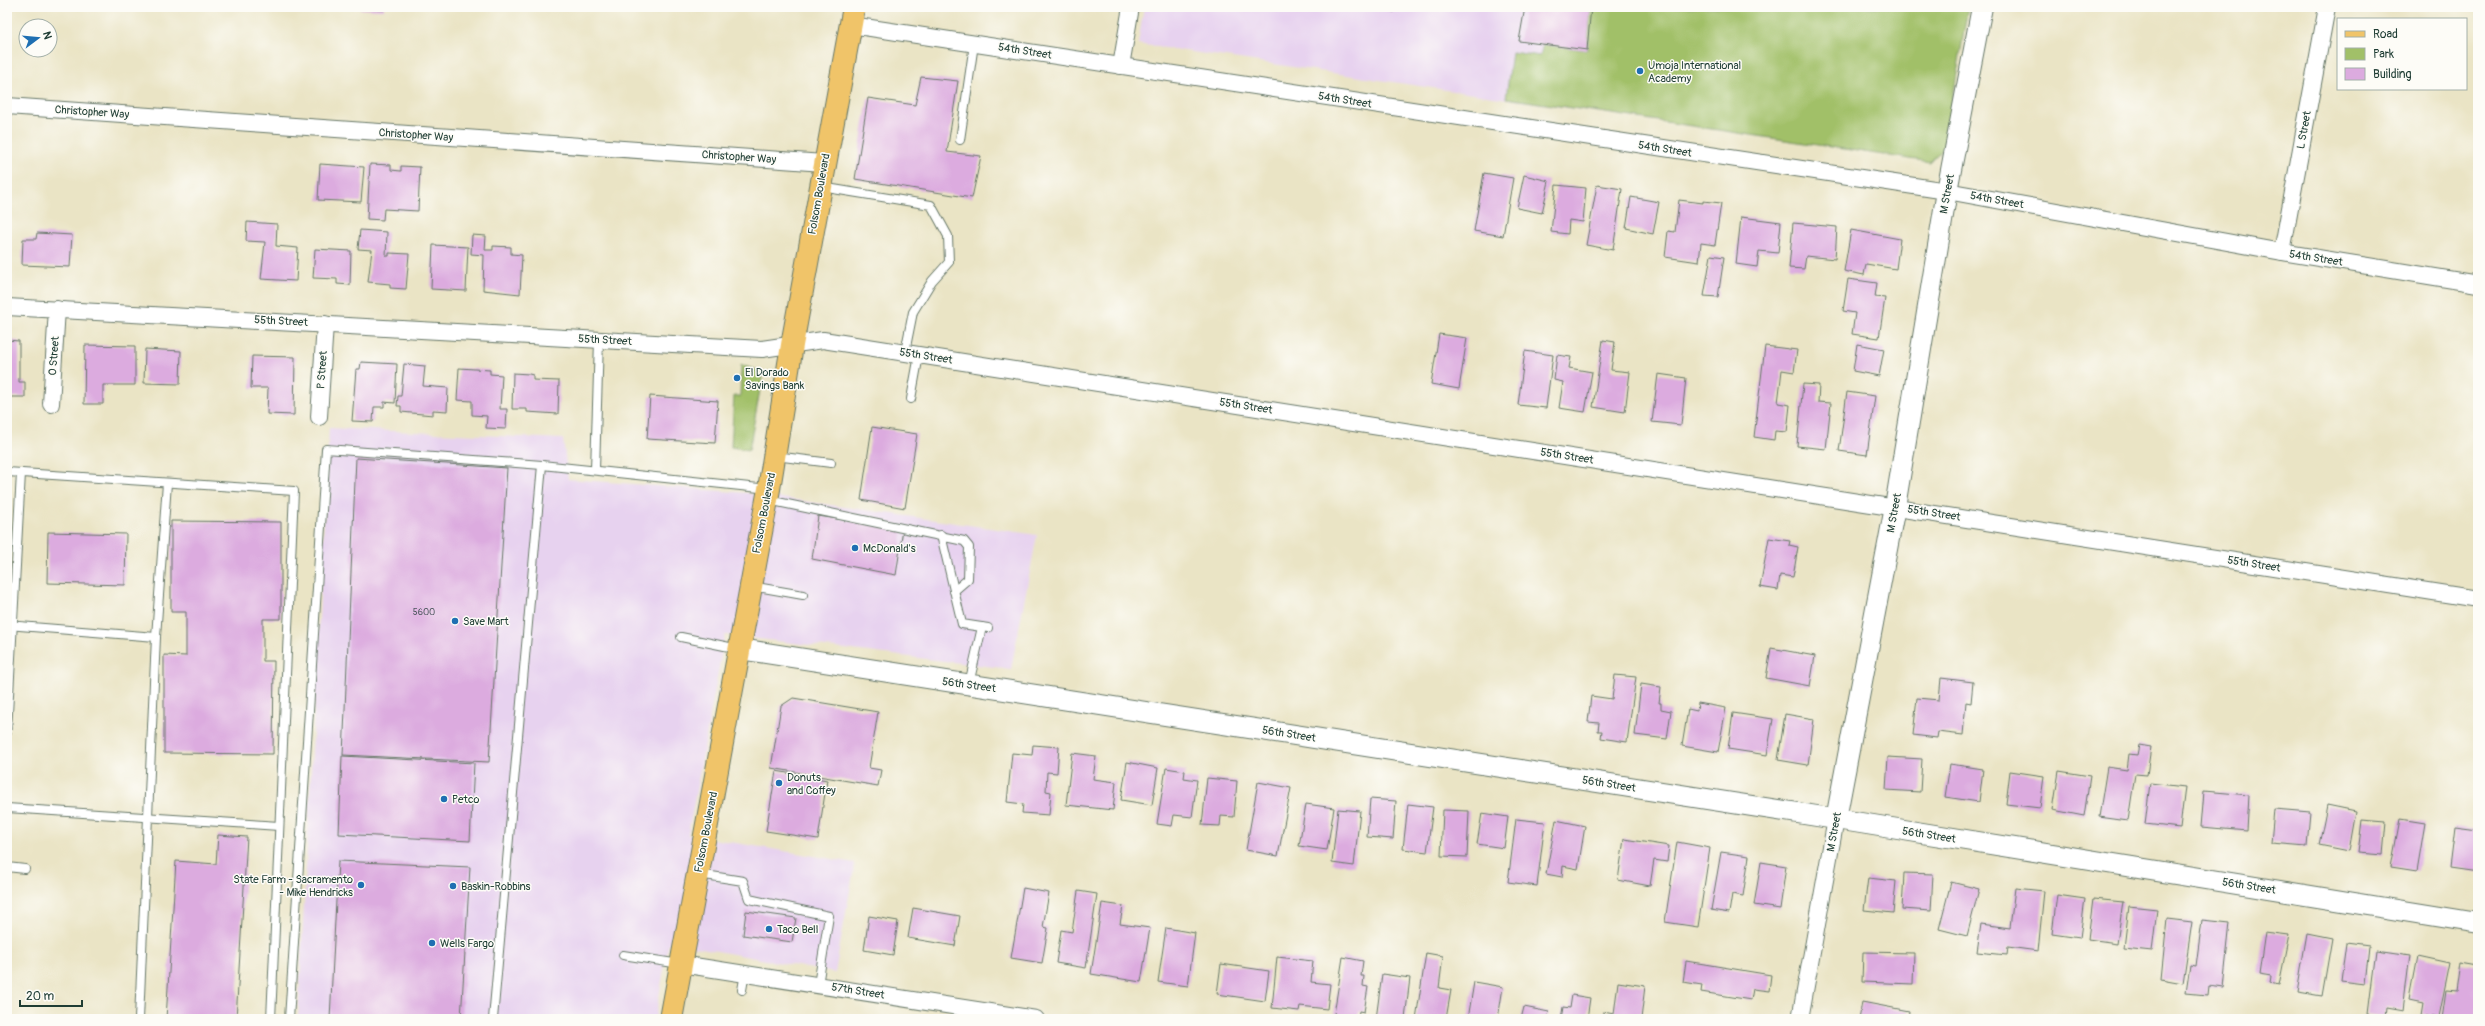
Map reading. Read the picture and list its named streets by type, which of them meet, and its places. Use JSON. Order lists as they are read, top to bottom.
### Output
{
  "streets": {
    "main road": ["Folsom Boulevard"],
    "street": [
      "54th Street",
      "Christopher Way",
      "L Street",
      "M Street",
      "55th Street",
      "O Street",
      "P Street",
      "56th Street",
      "57th Street"
    ]
  },
  "crossings": [
    ["54th Street", "L Street"],
    ["54th Street", "Folsom Boulevard"],
    ["54th Street", "M Street"],
    ["Christopher Way", "Folsom Boulevard"],
    ["Folsom Boulevard", "55th Street"],
    ["Folsom Boulevard", "56th Street"],
    ["Folsom Boulevard", "57th Street"],
    ["M Street", "55th Street"],
    ["M Street", "56th Street"],
    ["55th Street", "O Street"],
    ["55th Street", "P Street"]
  ],
  "places": [
    "Umoja International Academy",
    "El Dorado Savings Bank",
    "McDonald's",
    "Save Mart",
    "Donuts and Coffey",
    "Petco",
    "State Farm - Sacramento - Mike Hendricks",
    "Baskin-Robbins",
    "Taco Bell",
    "Wells Fargo"
  ],
  "house_numbers": ["5600"],
  "legend": ["Road", "Park", "Building"],
  "scale_bar": "20 m",
  "north": "right"
}
